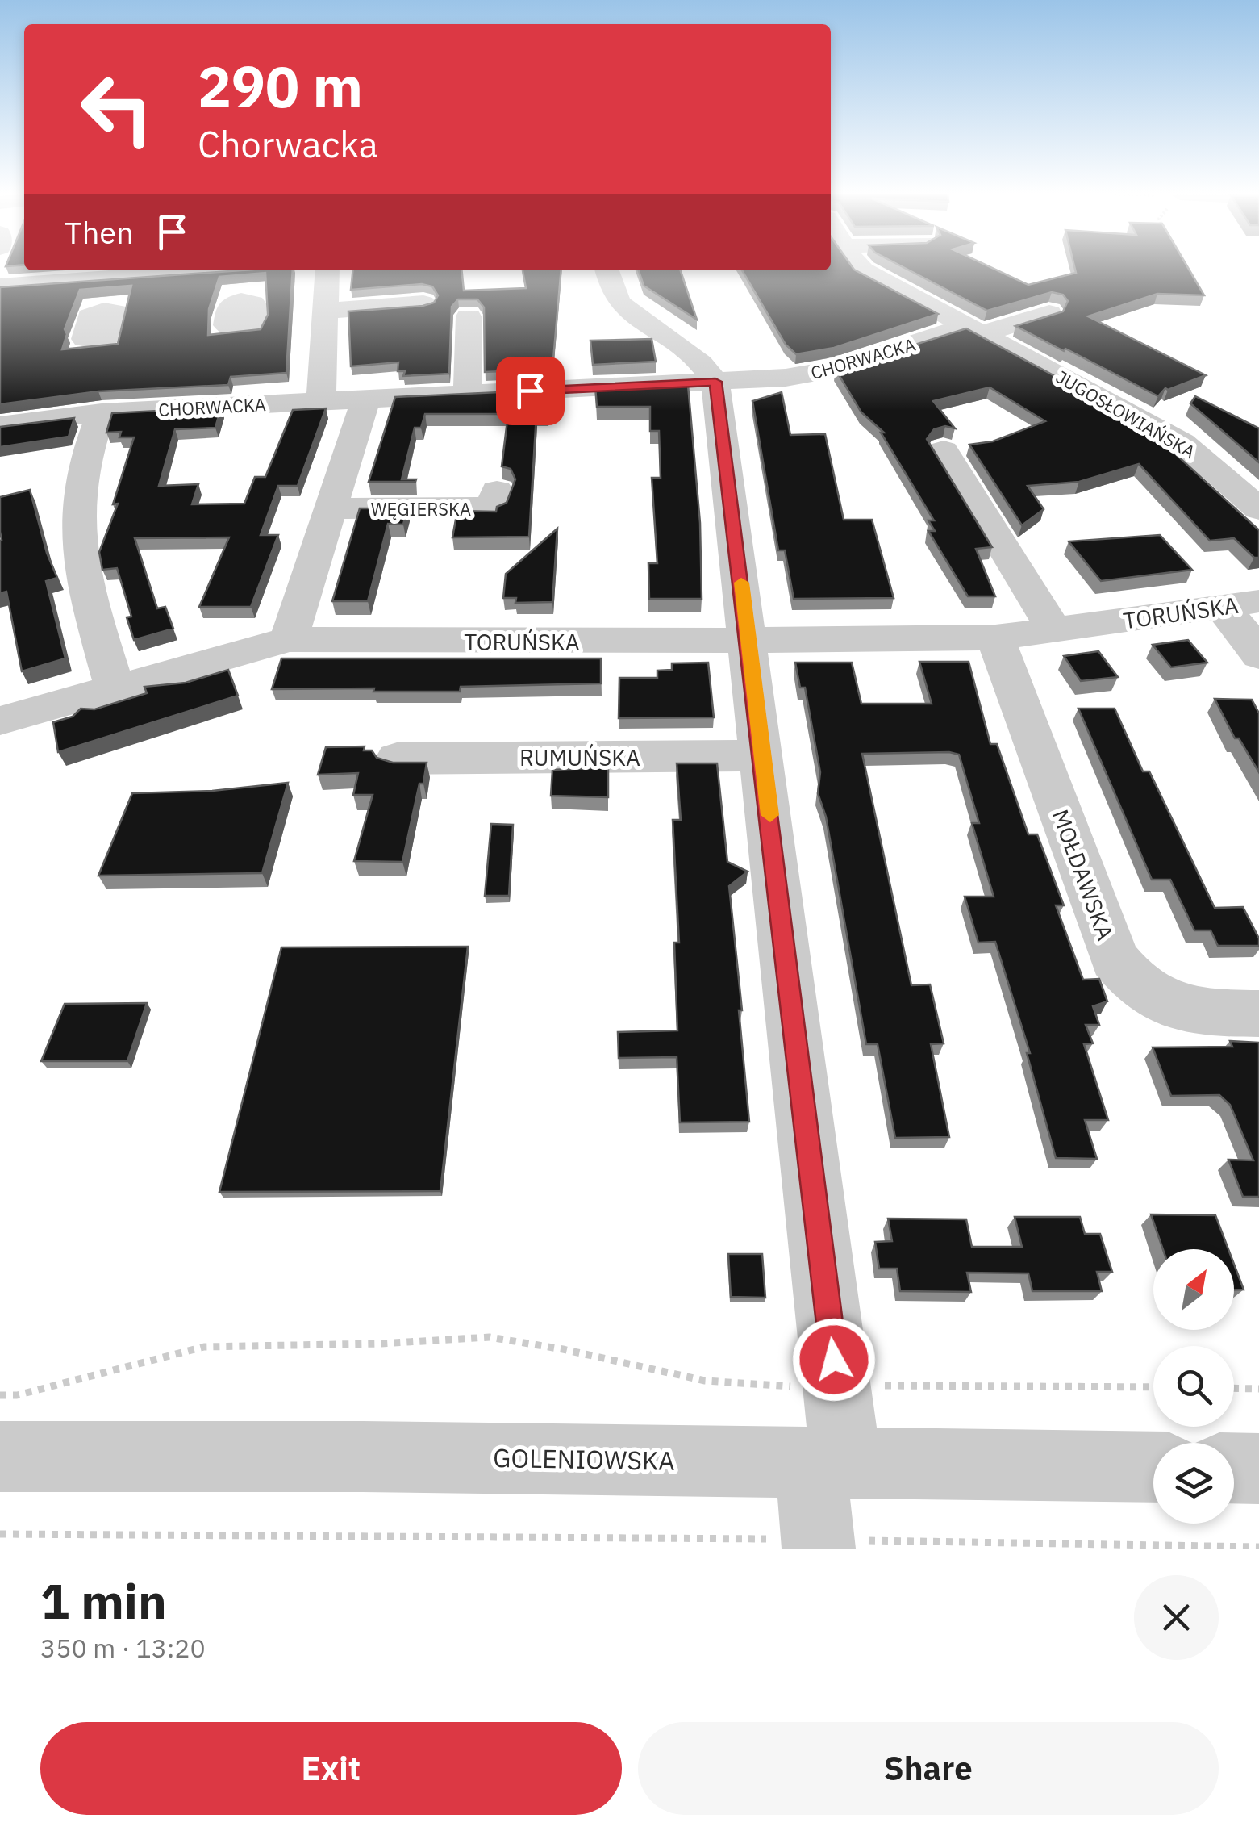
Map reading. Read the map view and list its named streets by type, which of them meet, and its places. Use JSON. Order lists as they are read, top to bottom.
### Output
{
  "streets": {
    "street": [
      "CHORWACKA",
      "JUGOSŁOWIAŃSKA",
      "WĘGIERSKA",
      "TORUŃSKA",
      "RUMUŃSKA",
      "MOŁDAWSKA",
      "GOLENIOWSKA"
    ]
  },
  "crossings": [
    ["CHORWACKA", "JUGOSŁOWIAŃSKA"],
    ["TORUŃSKA", "MOŁDAWSKA"]
  ],
  "north": "top right",
  "page": {
    "turn": ["290 m", "Chorwacka"],
    "then": "Then",
    "heading": ["1 min", "350 m · 13:20"],
    "buttons": ["Exit", "Share"]
  }
}
